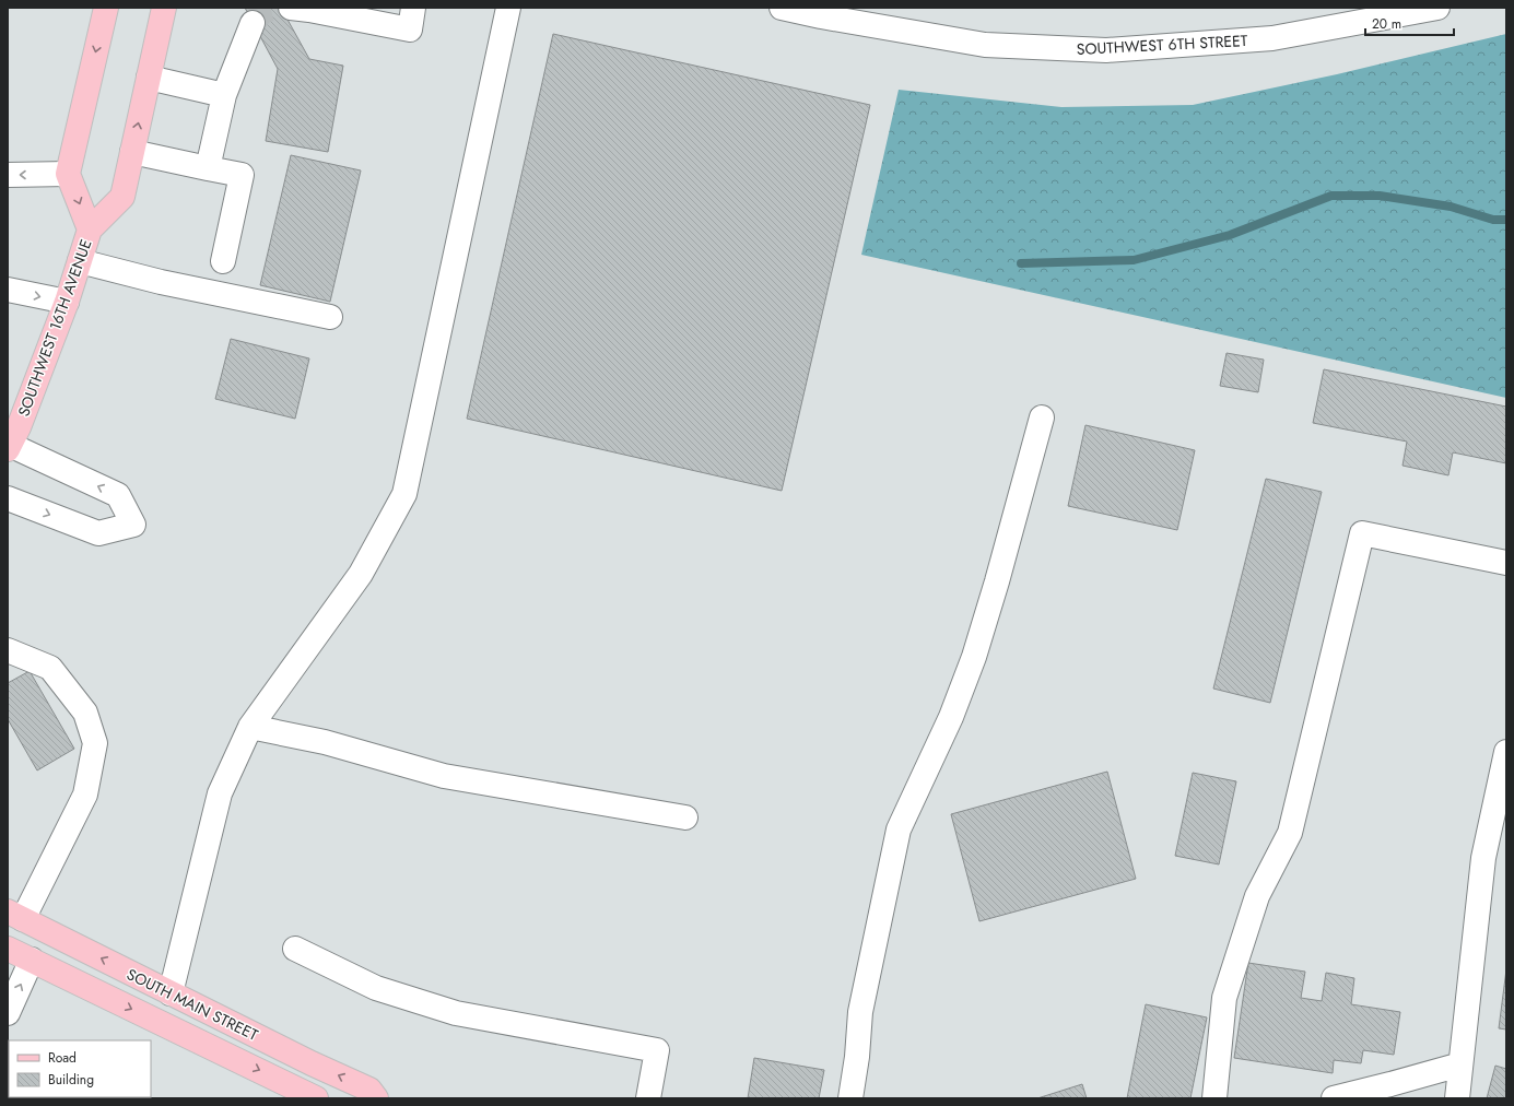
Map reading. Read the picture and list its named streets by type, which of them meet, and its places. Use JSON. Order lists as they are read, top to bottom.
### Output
{
  "streets": {
    "main road": ["SOUTHWEST 16TH AVENUE", "SOUTH MAIN STREET"],
    "street": ["SOUTHWEST 6TH STREET"]
  },
  "legend": ["Road", "Building"],
  "scale_bar": "20 m"
}
